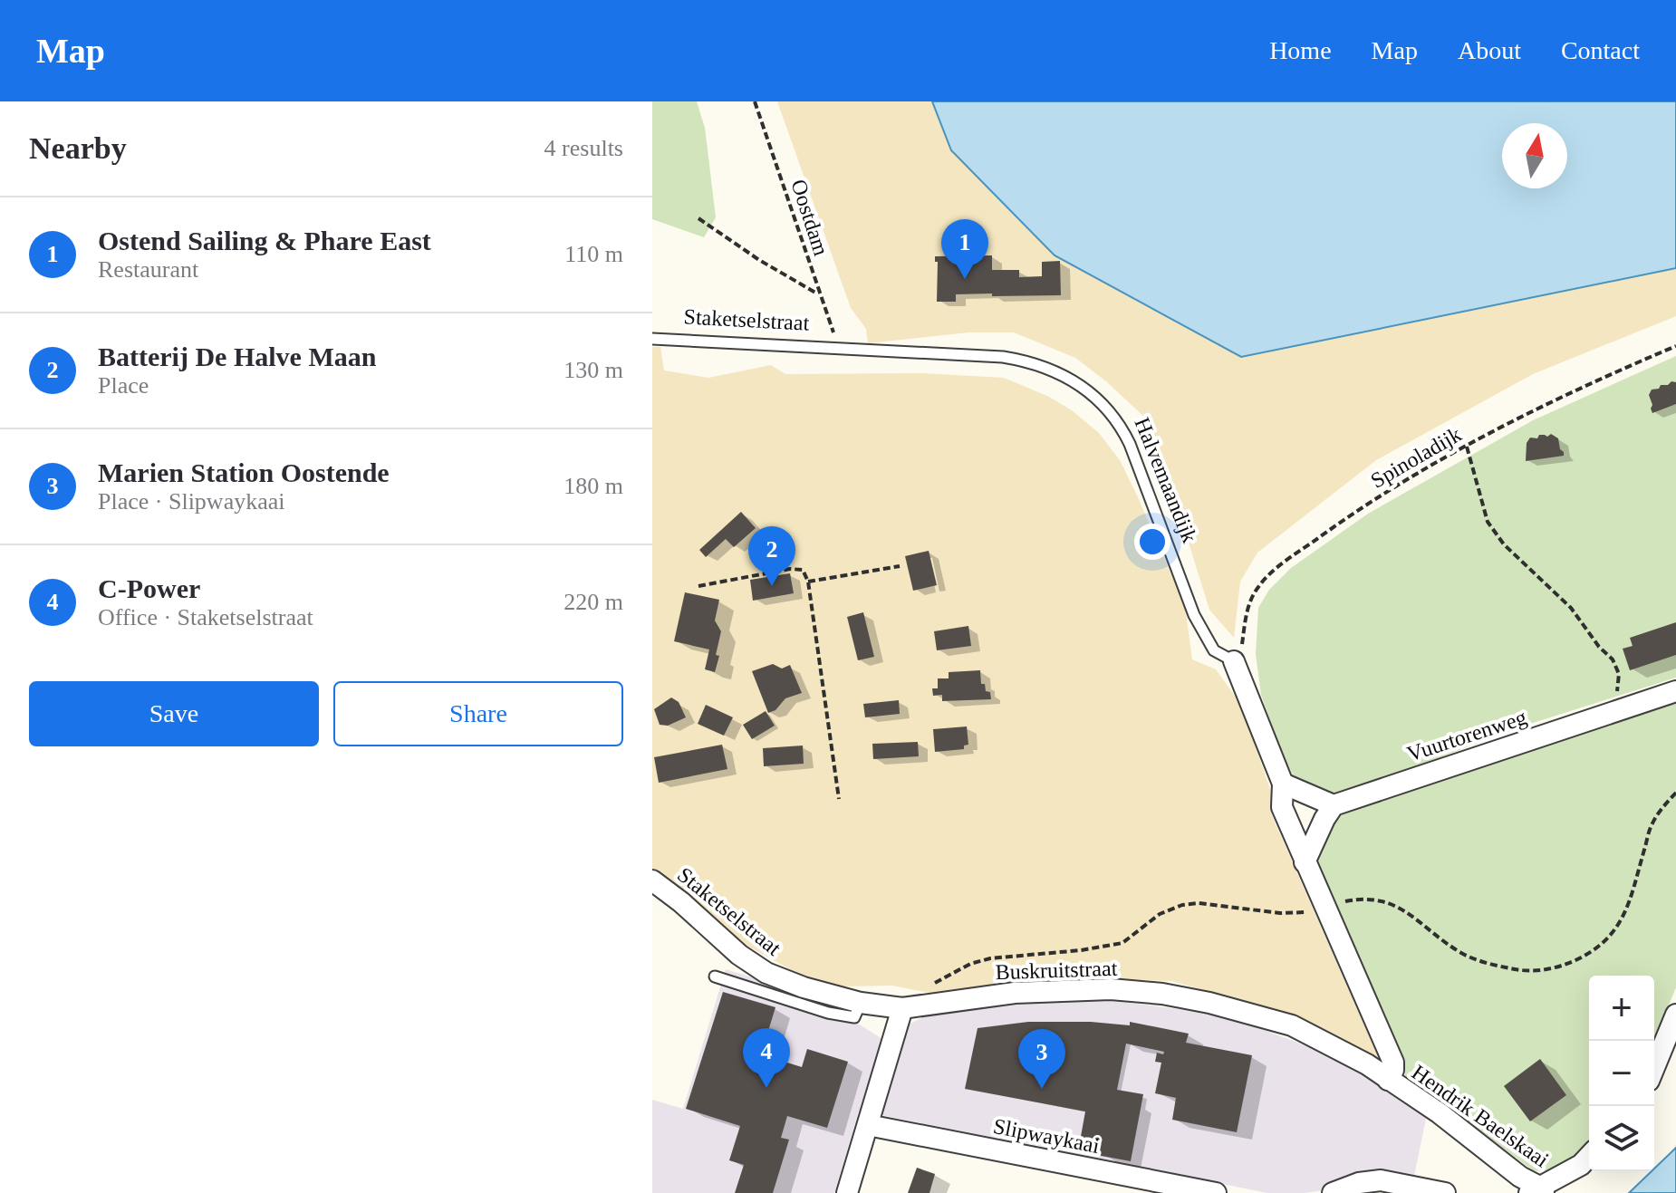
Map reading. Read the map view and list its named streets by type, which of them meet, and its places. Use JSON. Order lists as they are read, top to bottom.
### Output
{
  "streets": {
    "street": [
      "Staketselstraat",
      "Halvemaandijk",
      "Vuurtorenweg",
      "Buskruitstraat",
      "Hendrik Baelskaai",
      "Slipwaykaai"
    ],
    "path": ["Oostdam", "Spinoladijk"]
  },
  "crossings": [
    ["Oostdam", "Staketselstraat"],
    ["Oostdam", "Halvemaandijk"],
    ["Staketselstraat", "Halvemaandijk"],
    ["Staketselstraat", "Buskruitstraat"],
    ["Spinoladijk", "Halvemaandijk"],
    ["Halvemaandijk", "Buskruitstraat"],
    ["Halvemaandijk", "Hendrik Baelskaai"],
    ["Buskruitstraat", "Hendrik Baelskaai"]
  ],
  "north": "top",
  "page": {
    "header": "Map",
    "nav": [
      "Home",
      "Map",
      "About",
      "Contact"
    ],
    "heading": ["Nearby", "4 results"],
    "list": [
      {
        "mark": "1",
        "name": "Ostend Sailing & Phare East",
        "note": "Restaurant",
        "value": "110 m"
      },
      {
        "mark": "2",
        "name": "Batterij De Halve Maan",
        "note": "Place",
        "value": "130 m"
      },
      {
        "mark": "3",
        "name": "Marien Station Oostende",
        "note": "Place · Slipwaykaai",
        "value": "180 m"
      },
      {
        "mark": "4",
        "name": "C-Power",
        "note": "Office · Staketselstraat",
        "value": "220 m"
      }
    ],
    "pins": [
      "1",
      "2",
      "4",
      "3"
    ],
    "buttons": ["Save", "Share"],
    "map_buttons": ["+", "−"]
  }
}
